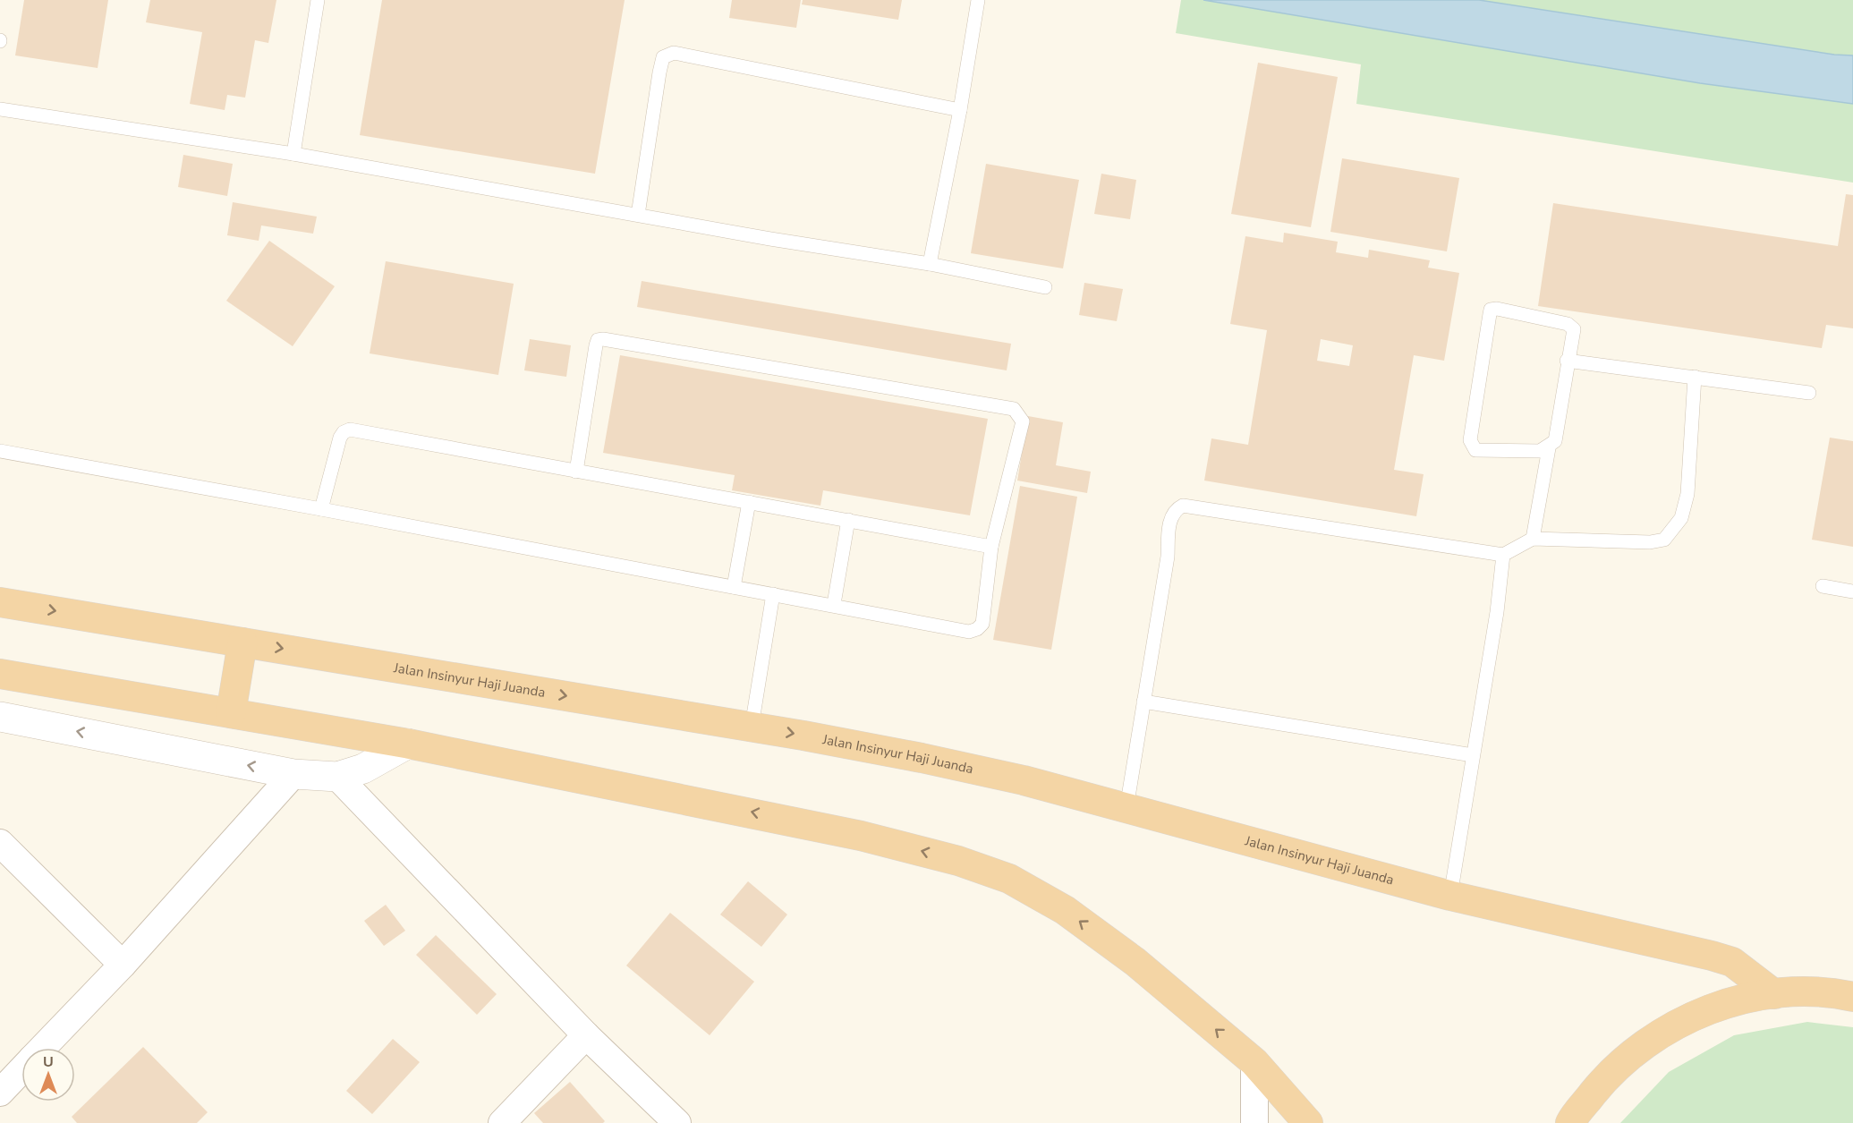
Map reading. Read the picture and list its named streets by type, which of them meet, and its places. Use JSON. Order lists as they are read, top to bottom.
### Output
{
  "streets": {
    "highway": ["Jalan Insinyur Haji Juanda"]
  },
  "north": "top"
}
